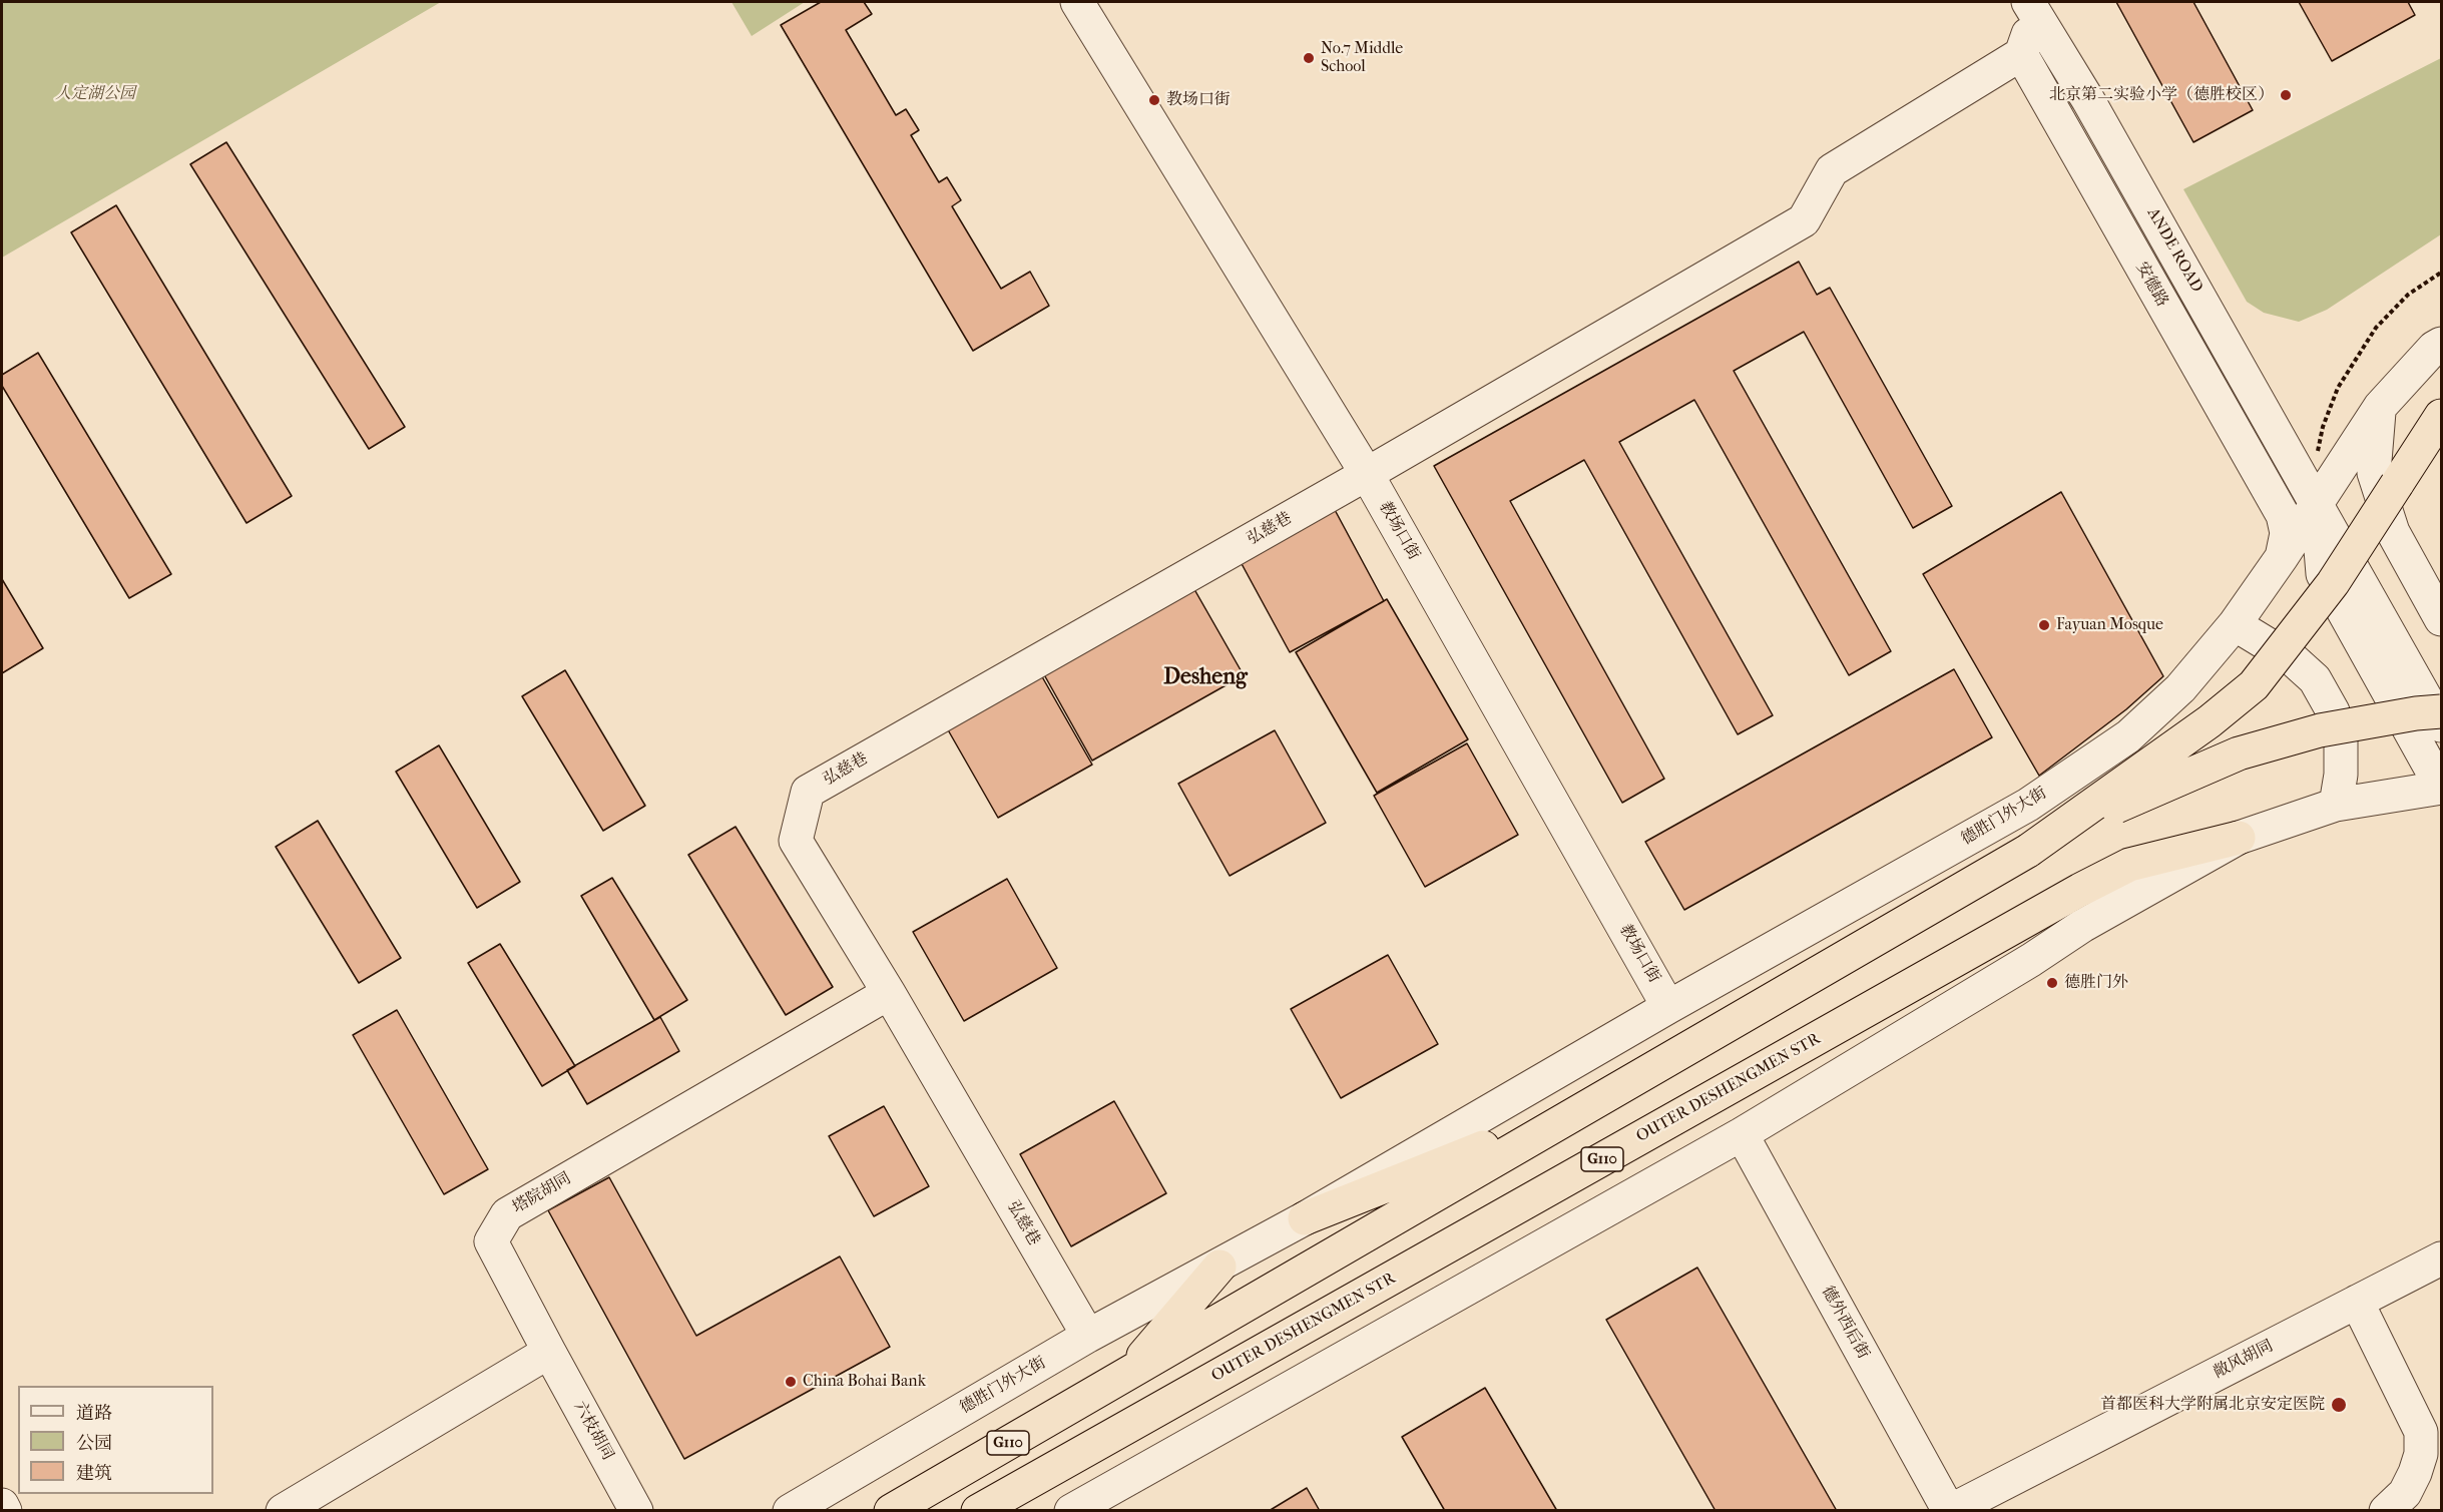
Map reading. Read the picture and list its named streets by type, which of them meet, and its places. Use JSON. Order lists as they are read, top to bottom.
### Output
{
  "streets": {
    "highway": ["OUTER DESHENGMEN STR", "G110"],
    "street": [
      "ANDE ROAD",
      "安德路",
      "弘慈巷",
      "教场口街",
      "德胜门外大街",
      "塔院胡同",
      "德外西后街",
      "敞风胡同",
      "六枝胡同"
    ]
  },
  "crossings": [
    ["ANDE ROAD", "德胜门外大街"],
    ["安德路", "弘慈巷"],
    ["安德路", "德胜门外大街"],
    ["弘慈巷", "教场口街"],
    ["弘慈巷", "德胜门外大街"],
    ["弘慈巷", "塔院胡同"],
    ["教场口街", "德胜门外大街"],
    ["OUTER DESHENGMEN STR", "德外西后街"],
    ["塔院胡同", "六枝胡同"],
    ["德外西后街", "敞风胡同"]
  ],
  "districts": ["Desheng"],
  "parks": ["人定湖公园"],
  "places": [
    "No.7 Middle School",
    "北京第二实验小学（德胜校区）",
    "教场口街",
    "Fayuan Mosque",
    "德胜门外",
    "China Bohai Bank",
    "首都医科大学附属北京安定医院"
  ],
  "legend": ["道路", "公园", "建筑"]
}
